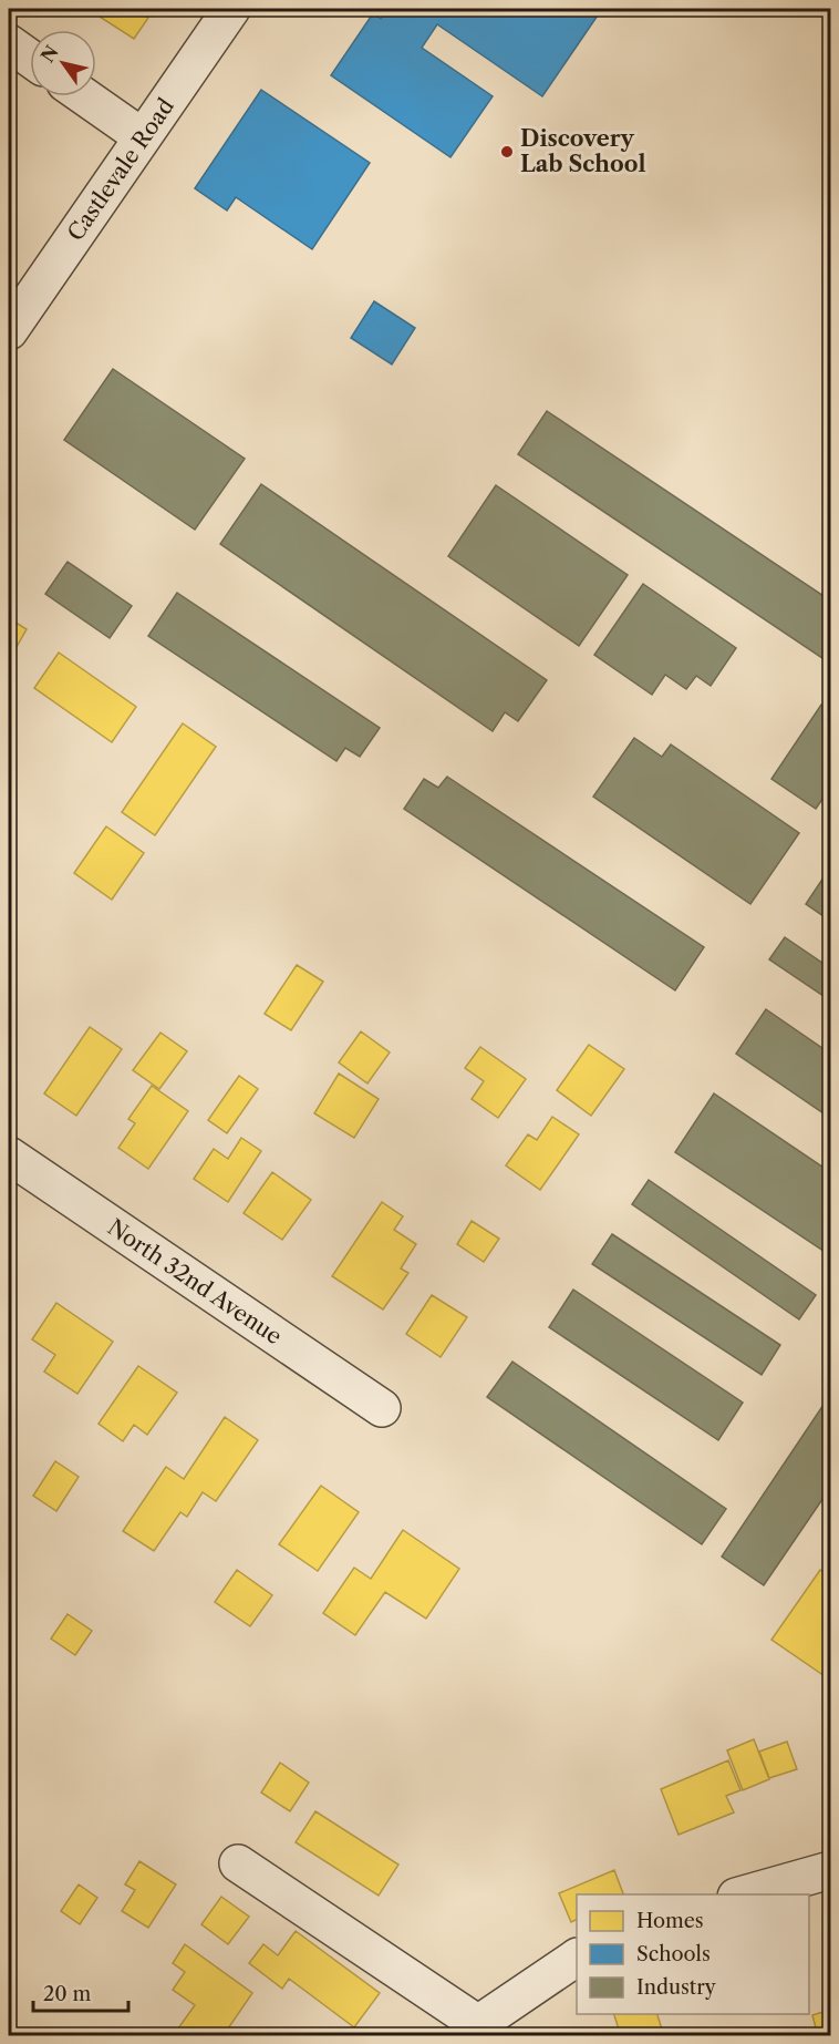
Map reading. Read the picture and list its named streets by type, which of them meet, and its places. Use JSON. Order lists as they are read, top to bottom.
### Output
{
  "streets": {
    "street": ["Castlevale Road", "North 32nd Avenue"]
  },
  "places": ["Discovery Lab School"],
  "legend": ["Homes", "Schools", "Industry"],
  "scale_bar": "20 m",
  "north": "top left"
}
